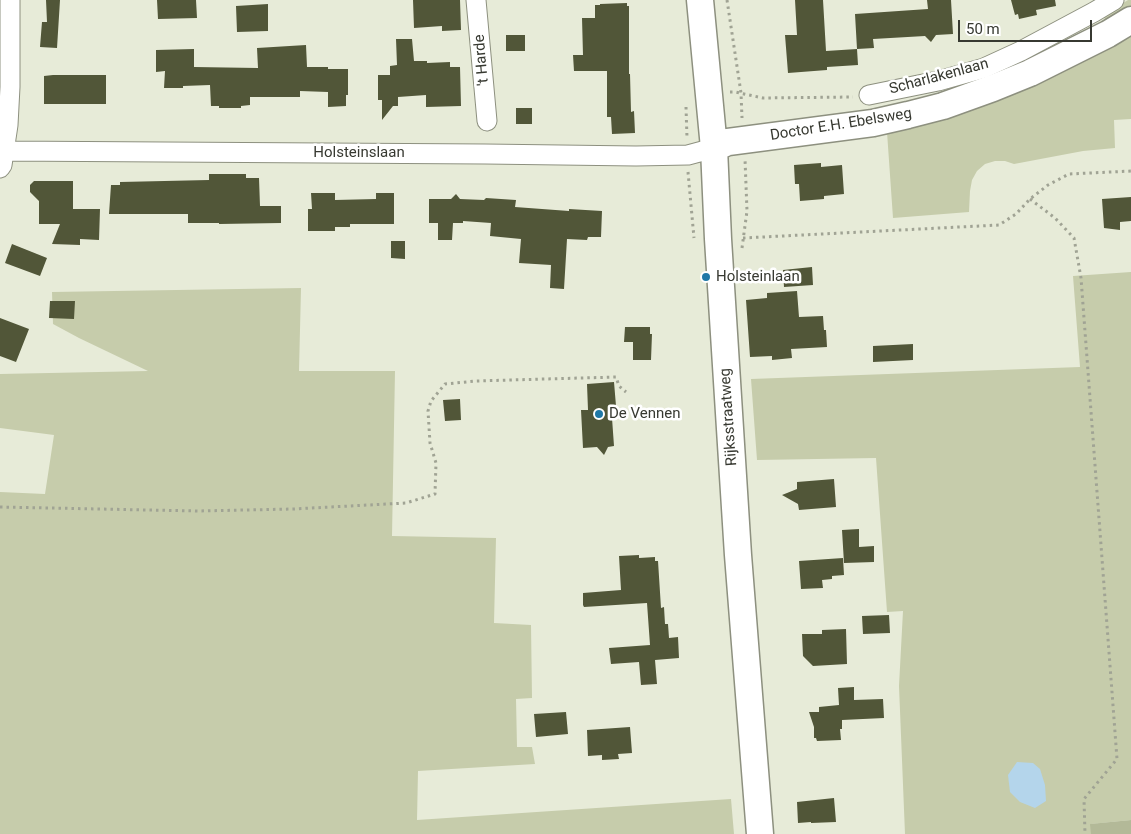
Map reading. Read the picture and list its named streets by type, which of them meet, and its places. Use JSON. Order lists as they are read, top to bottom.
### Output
{
  "streets": {
    "main road": ["Doctor E.H. Ebelsweg", "Rijksstraatweg"],
    "street": ["'t Harde", "Scharlakenlaan", "Holsteinslaan"]
  },
  "crossings": [
    ["Doctor E.H. Ebelsweg", "Holsteinslaan"],
    ["Doctor E.H. Ebelsweg", "Rijksstraatweg"],
    ["Holsteinslaan", "Rijksstraatweg"]
  ],
  "places": ["Holsteinlaan", "De Vennen"],
  "scale_bar": "50 m"
}
